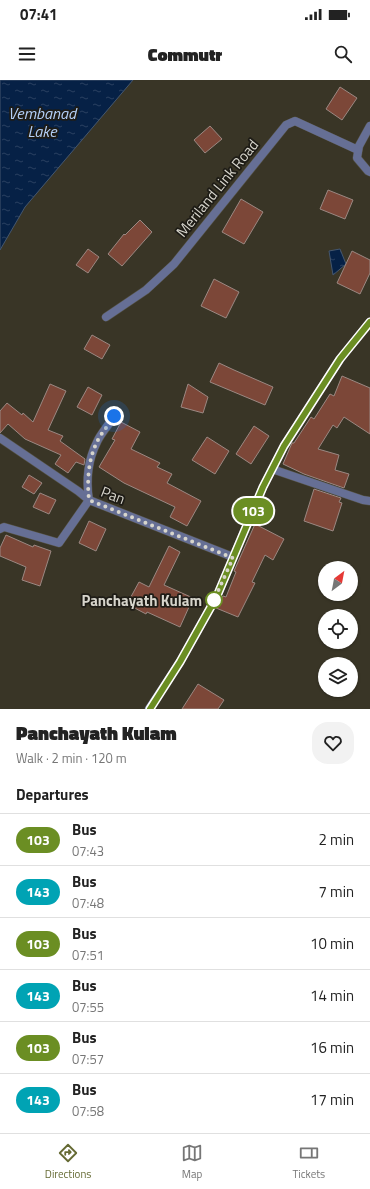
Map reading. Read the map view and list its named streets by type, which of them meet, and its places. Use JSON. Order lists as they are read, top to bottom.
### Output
{
  "streets": {
    "street": ["Meriland Link Road", "Pan"]
  },
  "water": ["Vembanad Lake"],
  "places": ["Panchayath Kulam"],
  "lines": ["bus line 103"],
  "north": "top right",
  "page": {
    "status": "07:41",
    "header": "Commutr",
    "on_map": "103",
    "heading": [
      ["Panchayath Kulam", "Walk · 2 min · 120 m"],
      "Departures"
    ],
    "list": [
      {
        "mark": "103",
        "name": "Bus",
        "note": "07:43",
        "value": "2 min"
      },
      {
        "mark": "143",
        "name": "Bus",
        "note": "07:48",
        "value": "7 min"
      },
      {
        "mark": "103",
        "name": "Bus",
        "note": "07:51",
        "value": "10 min"
      },
      {
        "mark": "143",
        "name": "Bus",
        "note": "07:55",
        "value": "14 min"
      },
      {
        "mark": "103",
        "name": "Bus",
        "note": "07:57",
        "value": "16 min"
      },
      {
        "mark": "143",
        "name": "Bus",
        "note": "07:58",
        "value": "17 min"
      }
    ],
    "tabs": ["Directions", "Map", "Tickets"]
  }
}
